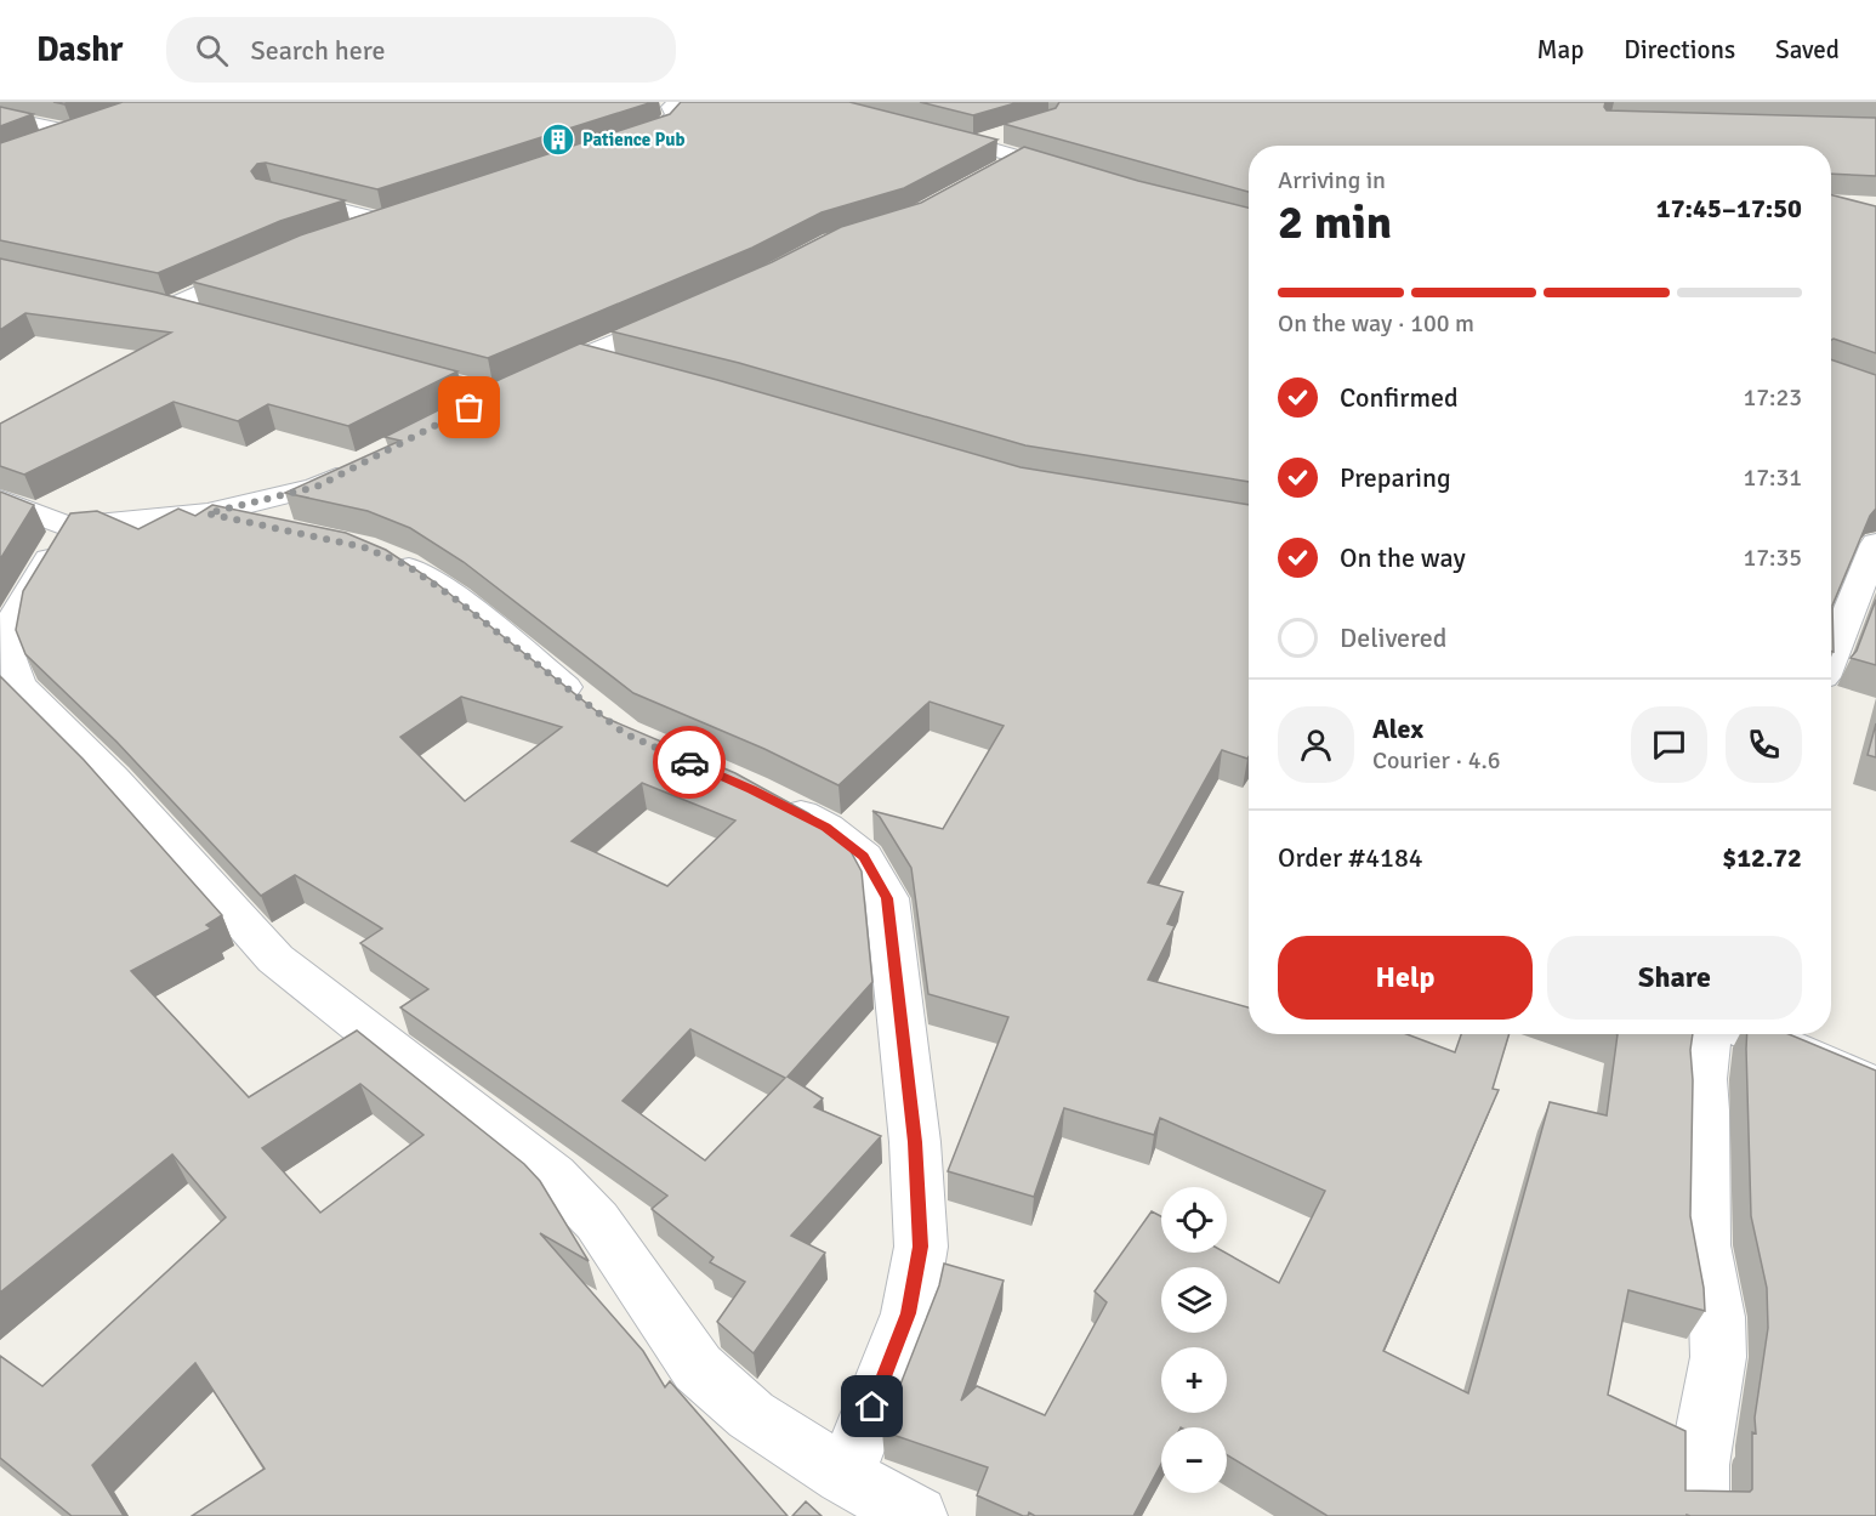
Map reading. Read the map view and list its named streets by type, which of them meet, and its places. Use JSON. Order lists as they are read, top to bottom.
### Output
{
  "places": {
    "building": ["Patience Pub"]
  },
  "page": {
    "header": "Dashr",
    "search": "Search here",
    "nav": ["Map", "Directions", "Saved"],
    "heading": ["2 min", "Arriving in", "17:45–17:50"],
    "panel": [
      "Alex",
      "Courier · 4.6",
      "Order #4184",
      "$12.72"
    ],
    "bar": "On the way · 100 m",
    "list": [
      ["Confirmed", "17:23"],
      ["Preparing", "17:31"],
      ["On the way", "17:35"],
      "Delivered"
    ],
    "buttons": ["Help", "Share"],
    "map_buttons": ["+", "−"]
  }
}
